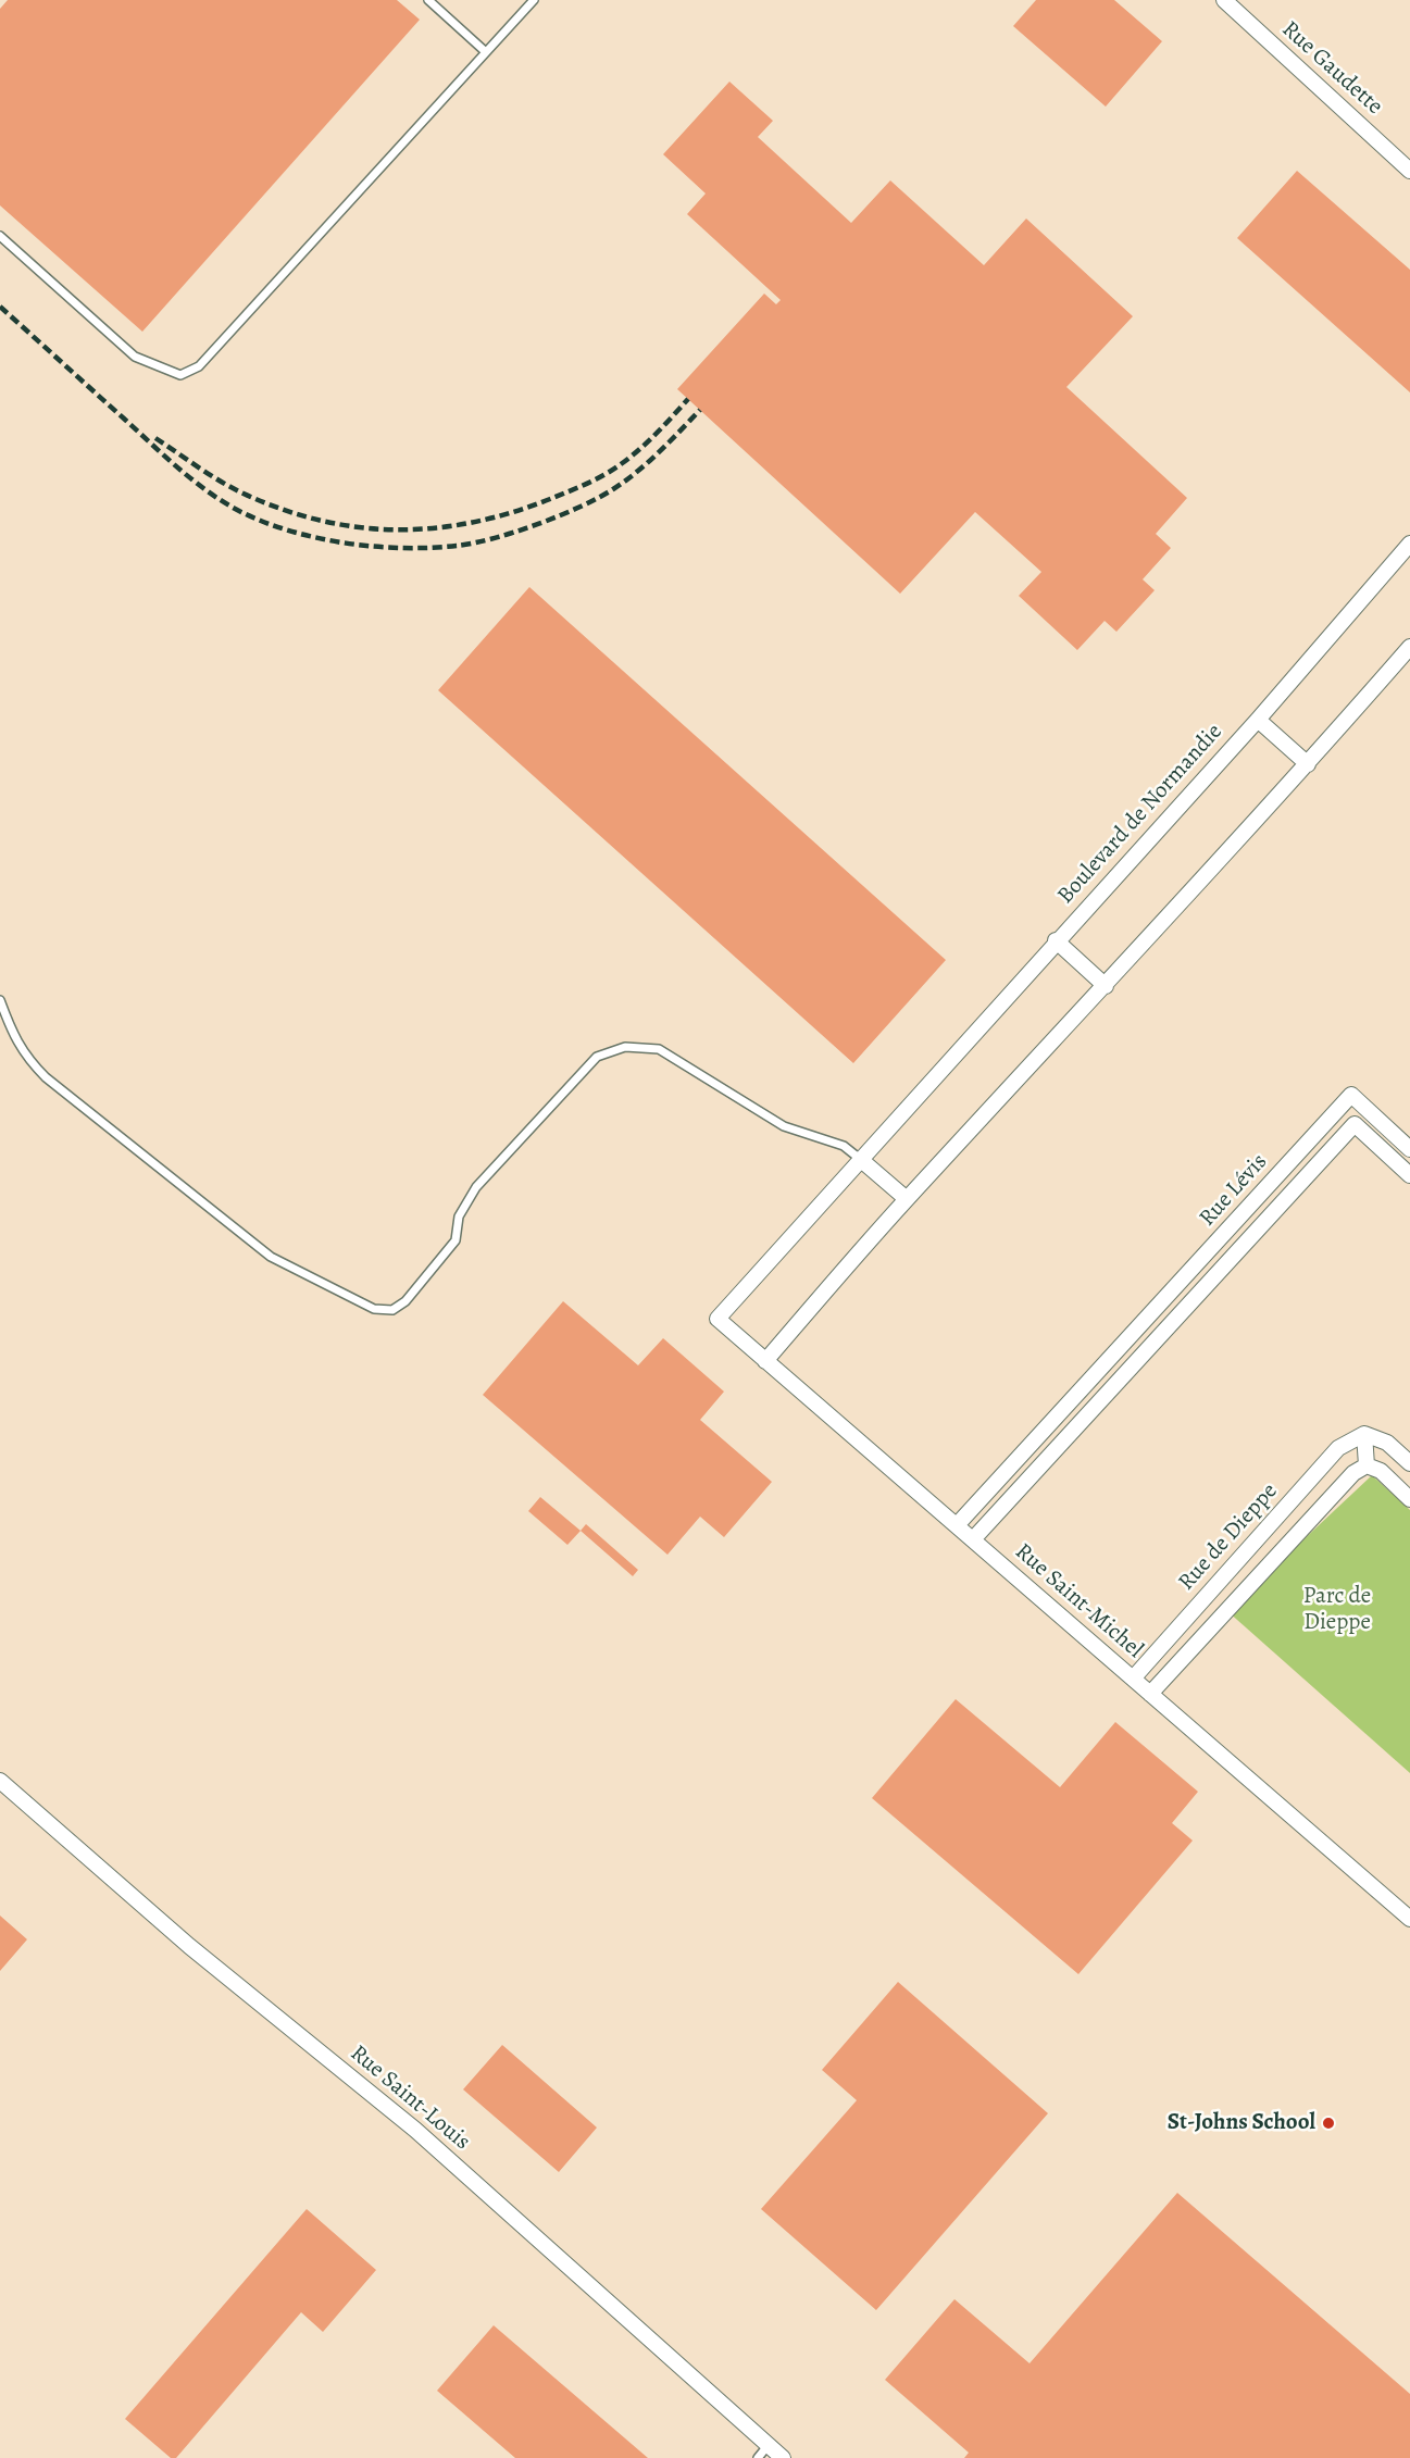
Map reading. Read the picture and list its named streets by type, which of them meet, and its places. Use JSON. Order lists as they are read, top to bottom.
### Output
{
  "streets": {
    "street": [
      "Rue Gaudette",
      "Boulevard de Normandie",
      "Rue Lévis",
      "Rue de Dieppe",
      "Rue Saint-Michel",
      "Rue Saint-Louis"
    ]
  },
  "crossings": [
    ["Boulevard de Normandie", "Rue Saint-Michel"],
    ["Rue Lévis", "Rue Saint-Michel"],
    ["Rue de Dieppe", "Rue Saint-Michel"]
  ],
  "parks": ["Parc de Dieppe"],
  "places": ["St-Johns School"]
}
